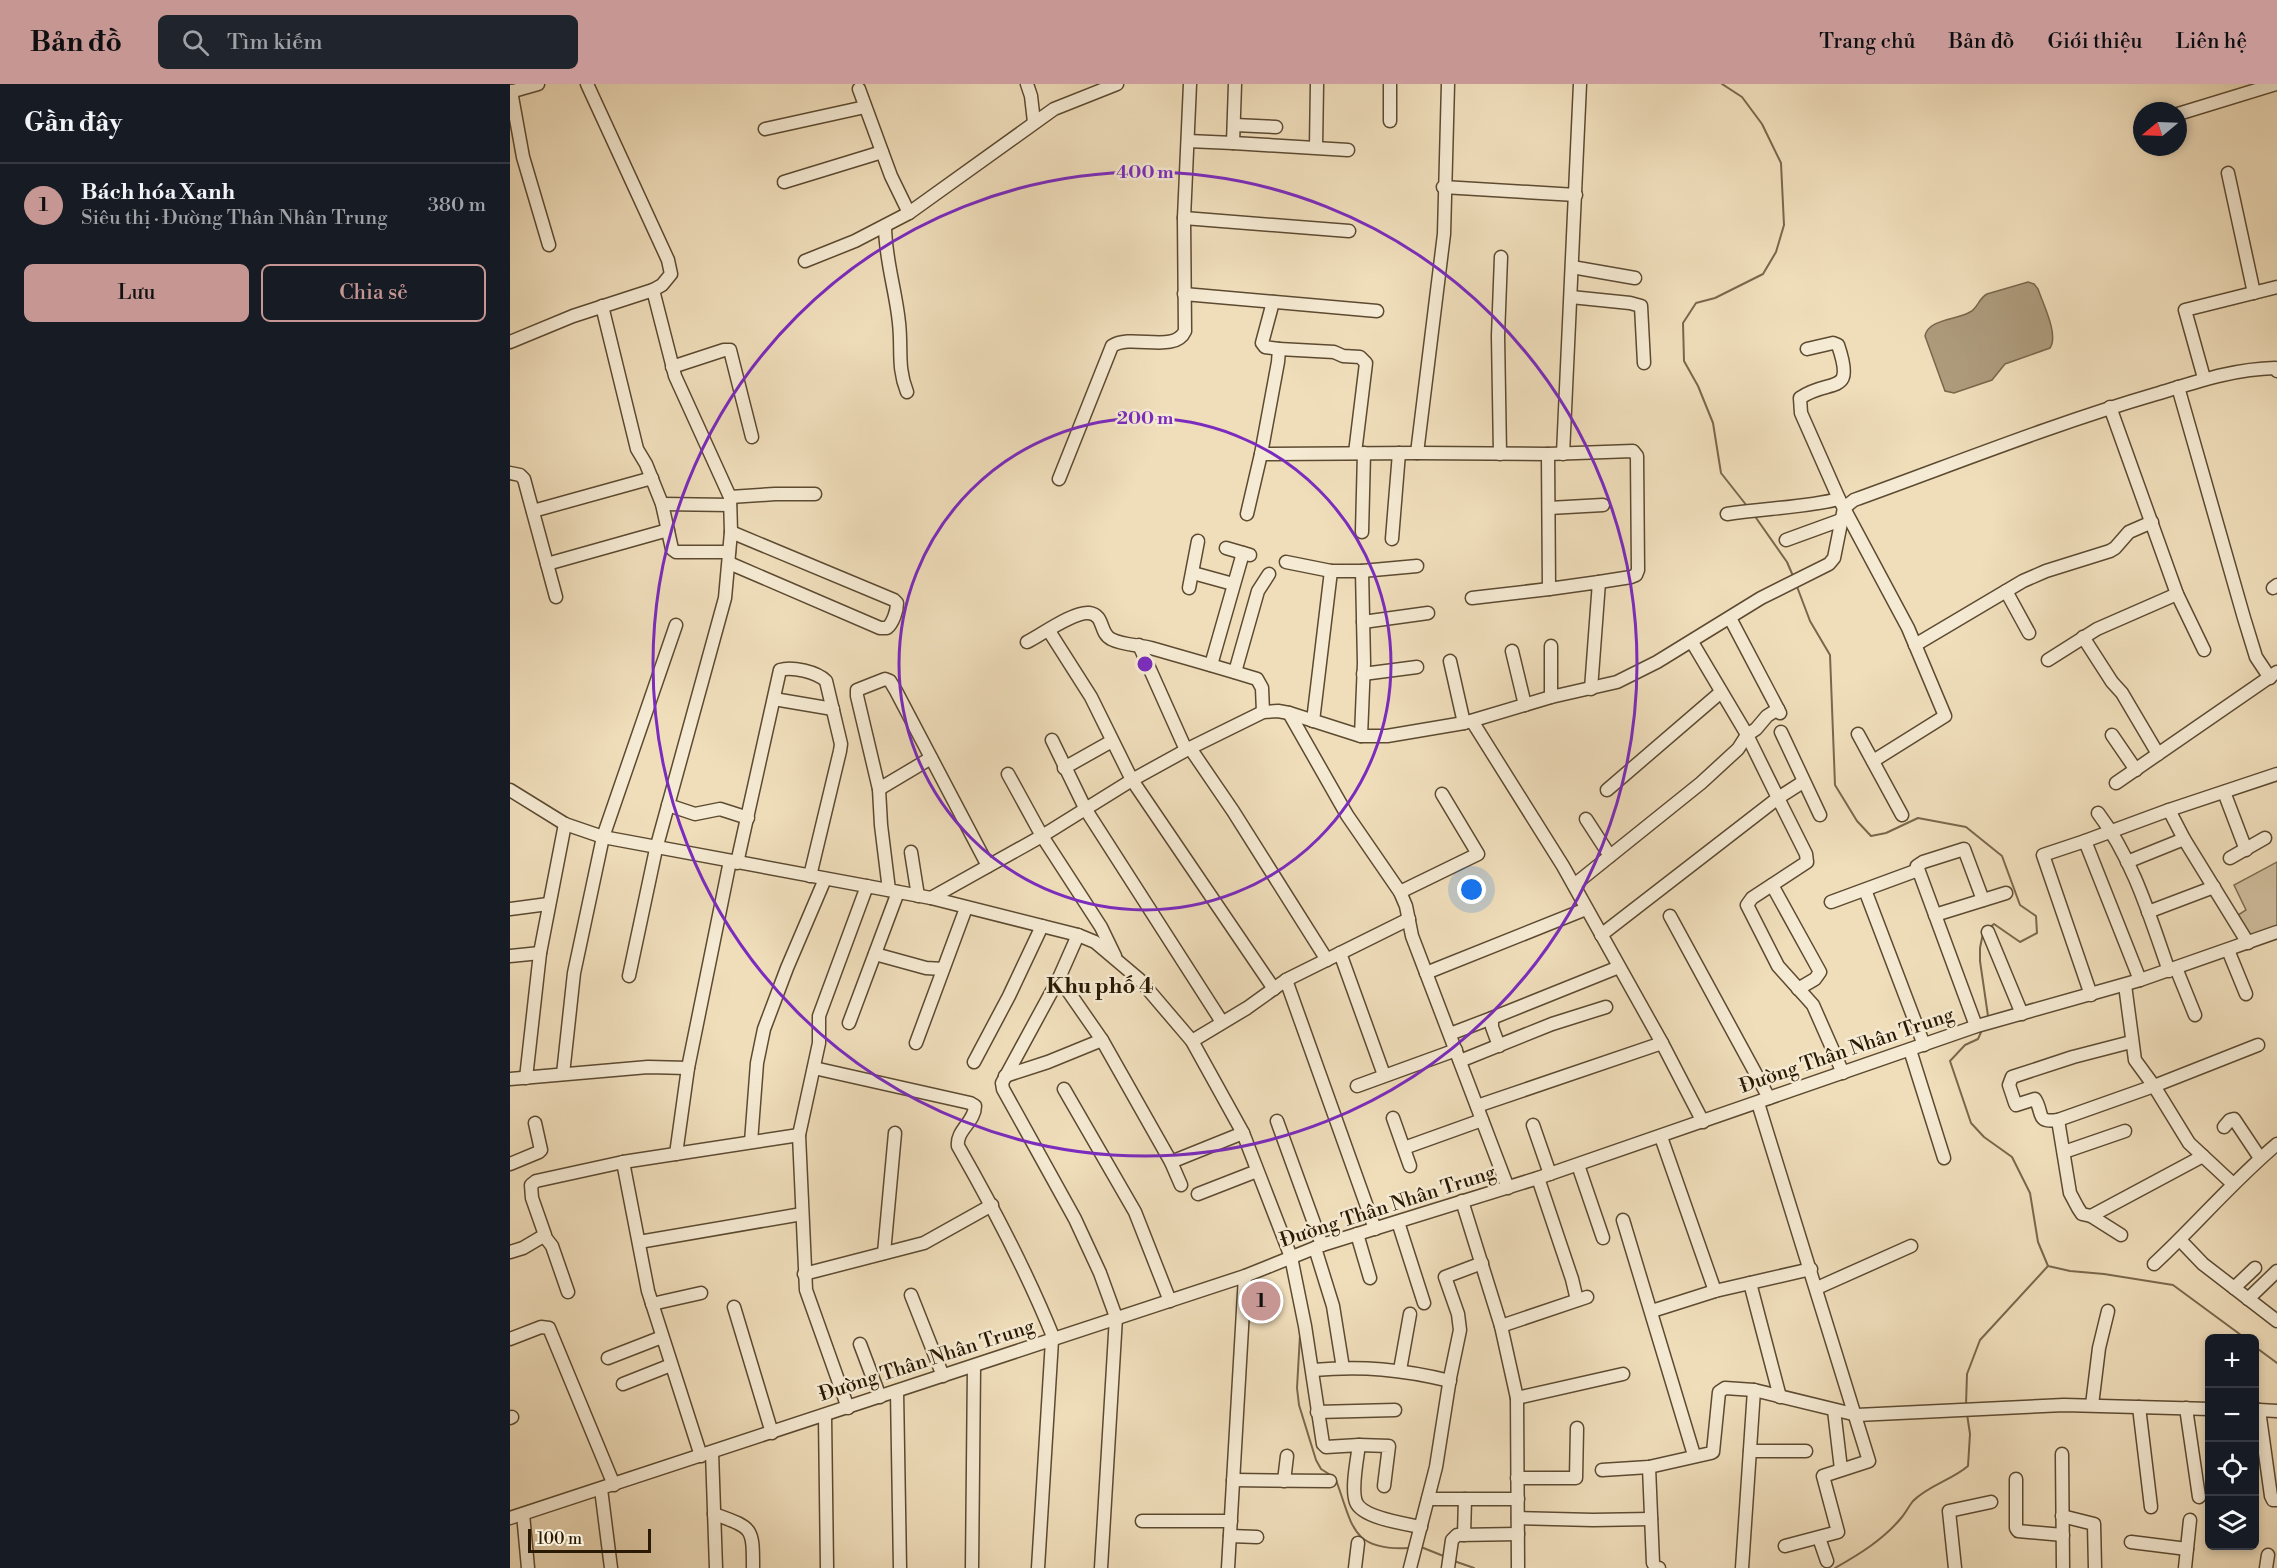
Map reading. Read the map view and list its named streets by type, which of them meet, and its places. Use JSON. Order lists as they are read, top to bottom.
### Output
{
  "streets": {
    "street": ["Đường Thân Nhân Trung"]
  },
  "districts": ["Khu phố 4"],
  "scale_bar": "100 m",
  "north": "left",
  "page": {
    "header": "Bản đồ",
    "search": "Tìm kiếm",
    "nav": [
      "Trang chủ",
      "Bản đồ",
      "Giới thiệu",
      "Liên hệ"
    ],
    "heading": "Gần đây",
    "list": [
      {
        "mark": "1",
        "name": "Bách hóa Xanh",
        "note": "Siêu thị · Đường Thân Nhân Trung",
        "value": "380 m"
      }
    ],
    "buttons": ["Lưu", "Chia sẻ"],
    "pins": "1",
    "map_buttons": ["+", "−"],
    "scale": "100 m"
  },
  "rings": ["400 m", "200 m"]
}
